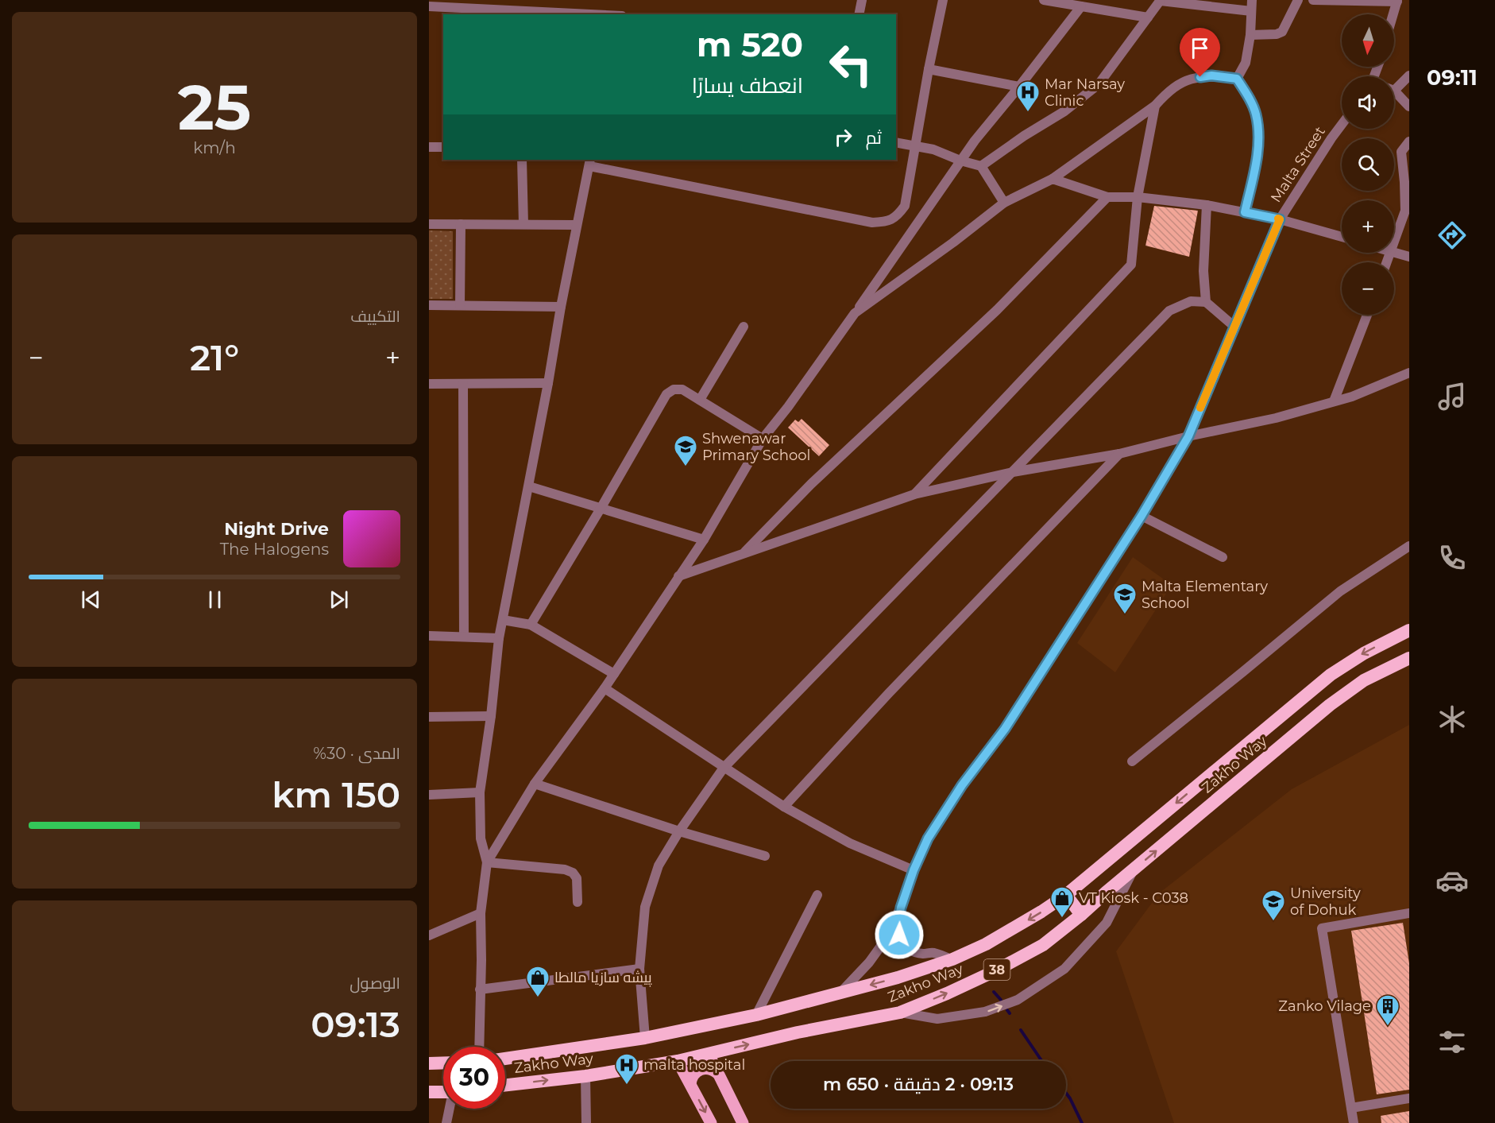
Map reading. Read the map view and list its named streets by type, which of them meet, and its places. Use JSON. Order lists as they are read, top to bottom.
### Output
{
  "streets": {
    "highway": ["Zakho Way", "38"],
    "street": ["Malta Street"]
  },
  "crossings": [
    ["Malta Street", "Zakho Way"]
  ],
  "places": {
    "hospital": ["Mar Narsay Clinic", "malta hospital"],
    "school or university": ["Shwenawar Primary School", "Malta Elementary School", "University of Dohuk"],
    "shop": ["VT Kiosk - C038", "پيشه سازيا مالطا"],
    "building": ["Zanko Vilage"]
  },
  "north": "bottom",
  "page": {
    "tabs": "09:11",
    "tile": [
      ["25", "km/h"],
      "التكييف",
      ["المدى · 30%", "150 km"],
      ["الوصول", "09:13"]
    ],
    "map_buttons": ["+", "−"],
    "turn": ["520 m", "انعطف يسارًا"],
    "then": "ثم",
    "heat": ["−", "21°", "+"],
    "song": ["Night Drive", "The Halogens"],
    "limit": "30",
    "trip": "09:13 · 2 دقيقة · 650 m"
  }
}
